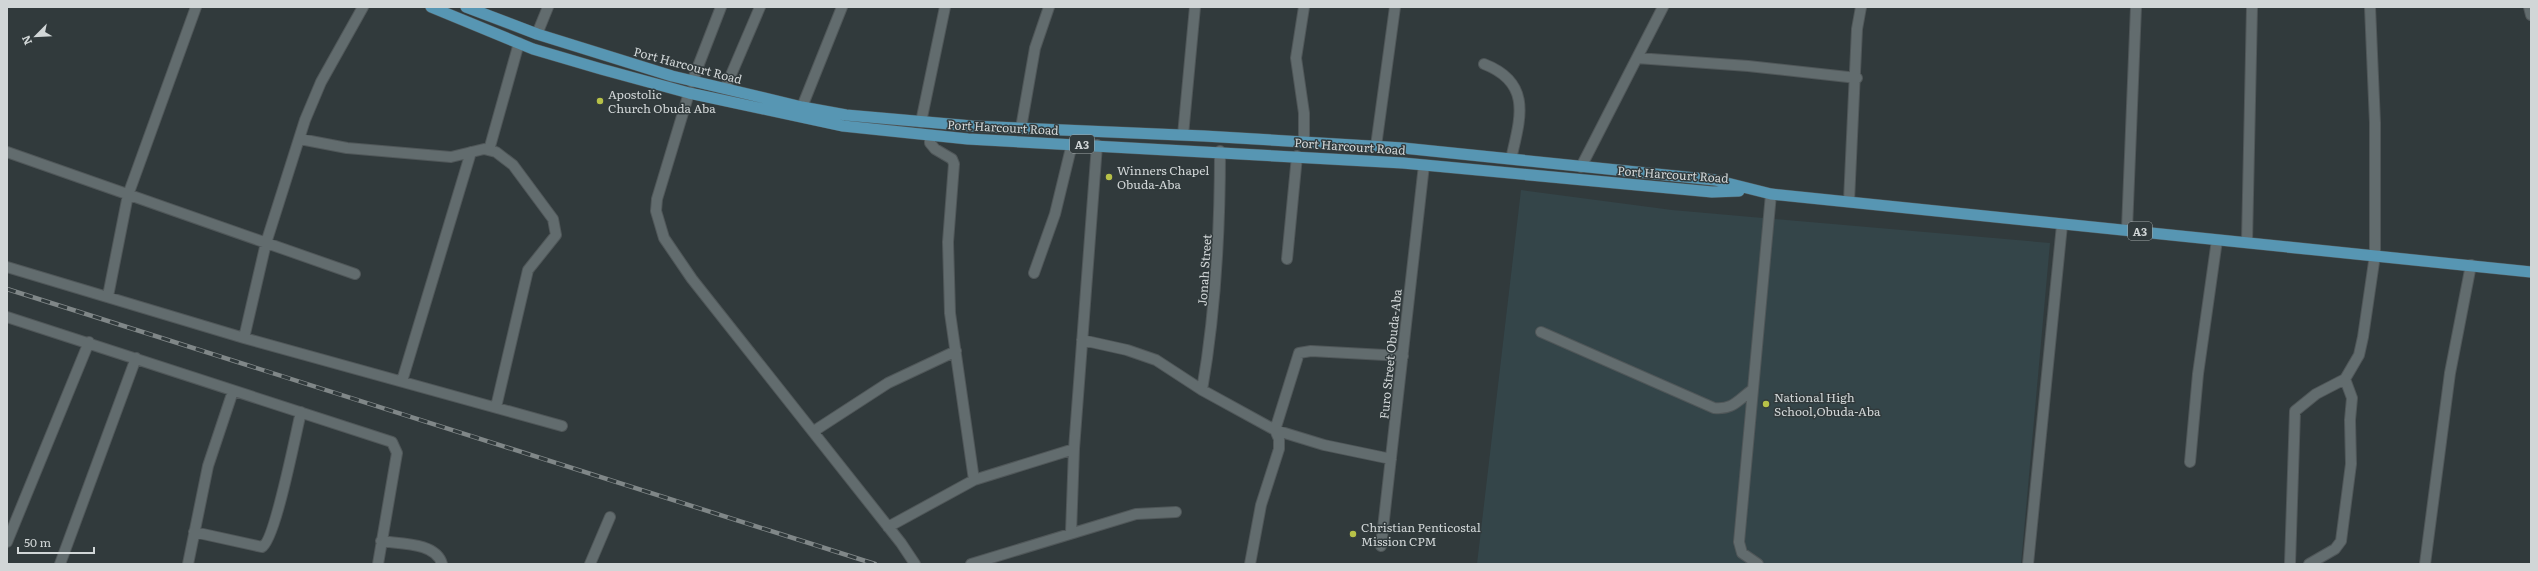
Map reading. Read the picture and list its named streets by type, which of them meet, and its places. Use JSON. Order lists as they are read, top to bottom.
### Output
{
  "streets": {
    "highway": ["Port Harcourt Road", "A3"],
    "street": ["Jonah Street", "Furo Street Obuda-Aba"]
  },
  "crossings": [
    ["Port Harcourt Road", "A3"],
    ["Port Harcourt Road", "Jonah Street"],
    ["Port Harcourt Road", "Furo Street Obuda-Aba"]
  ],
  "places": [
    "Apostolic Church Obuda Aba",
    "Winners Chapel Obuda-Aba",
    "National High School,Obuda-Aba",
    "Christian Penticostal Mission CPM"
  ],
  "scale_bar": "50 m",
  "north": "bottom left"
}
